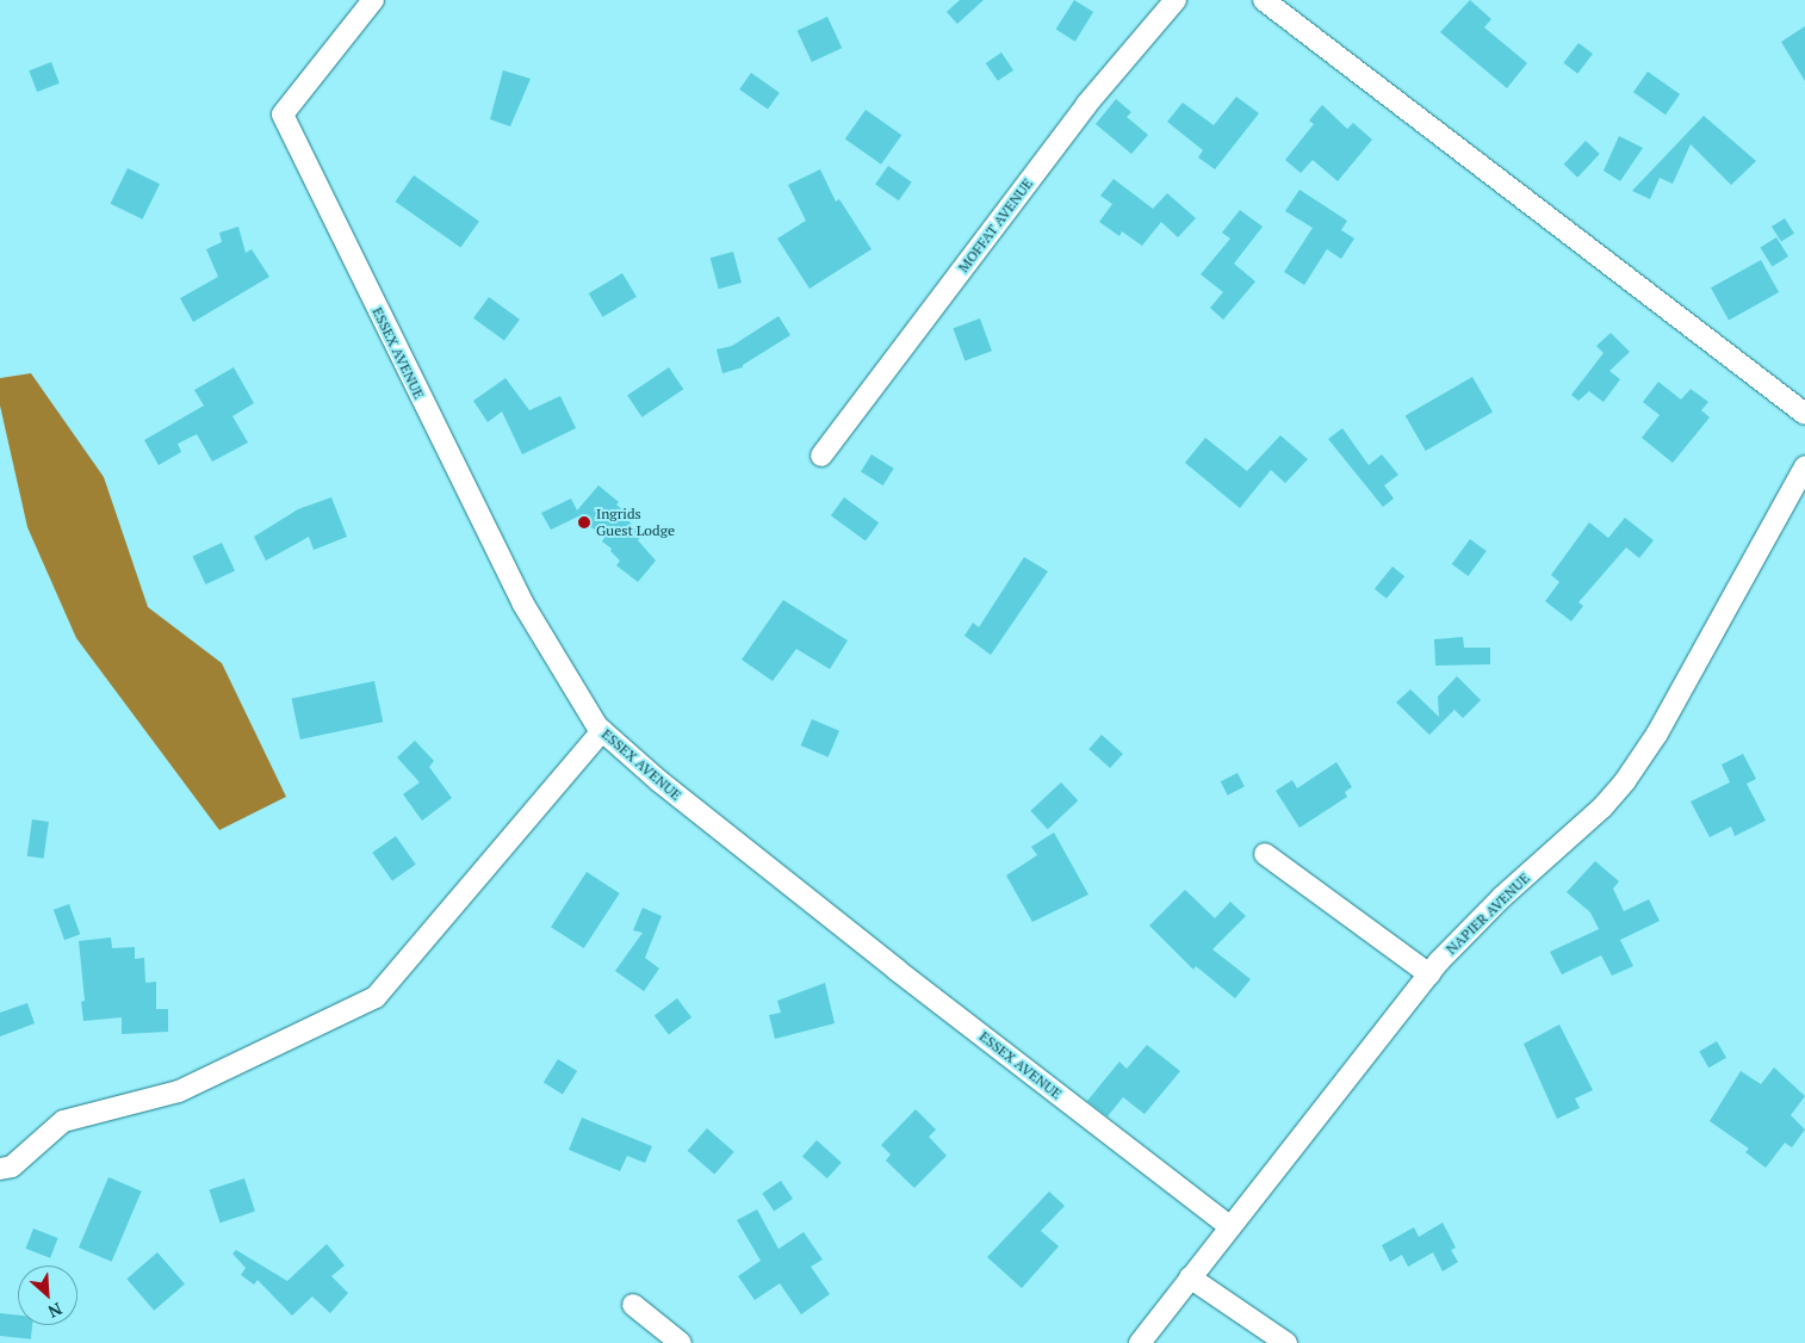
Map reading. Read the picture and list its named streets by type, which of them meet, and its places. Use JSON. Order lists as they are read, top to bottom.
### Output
{
  "streets": {
    "street": ["MOFFAT AVENUE", "ESSEX AVENUE", "NAPIER AVENUE"]
  },
  "crossings": [
    ["ESSEX AVENUE", "NAPIER AVENUE"]
  ],
  "places": ["Ingrids Guest Lodge"],
  "north": "bottom right"
}
